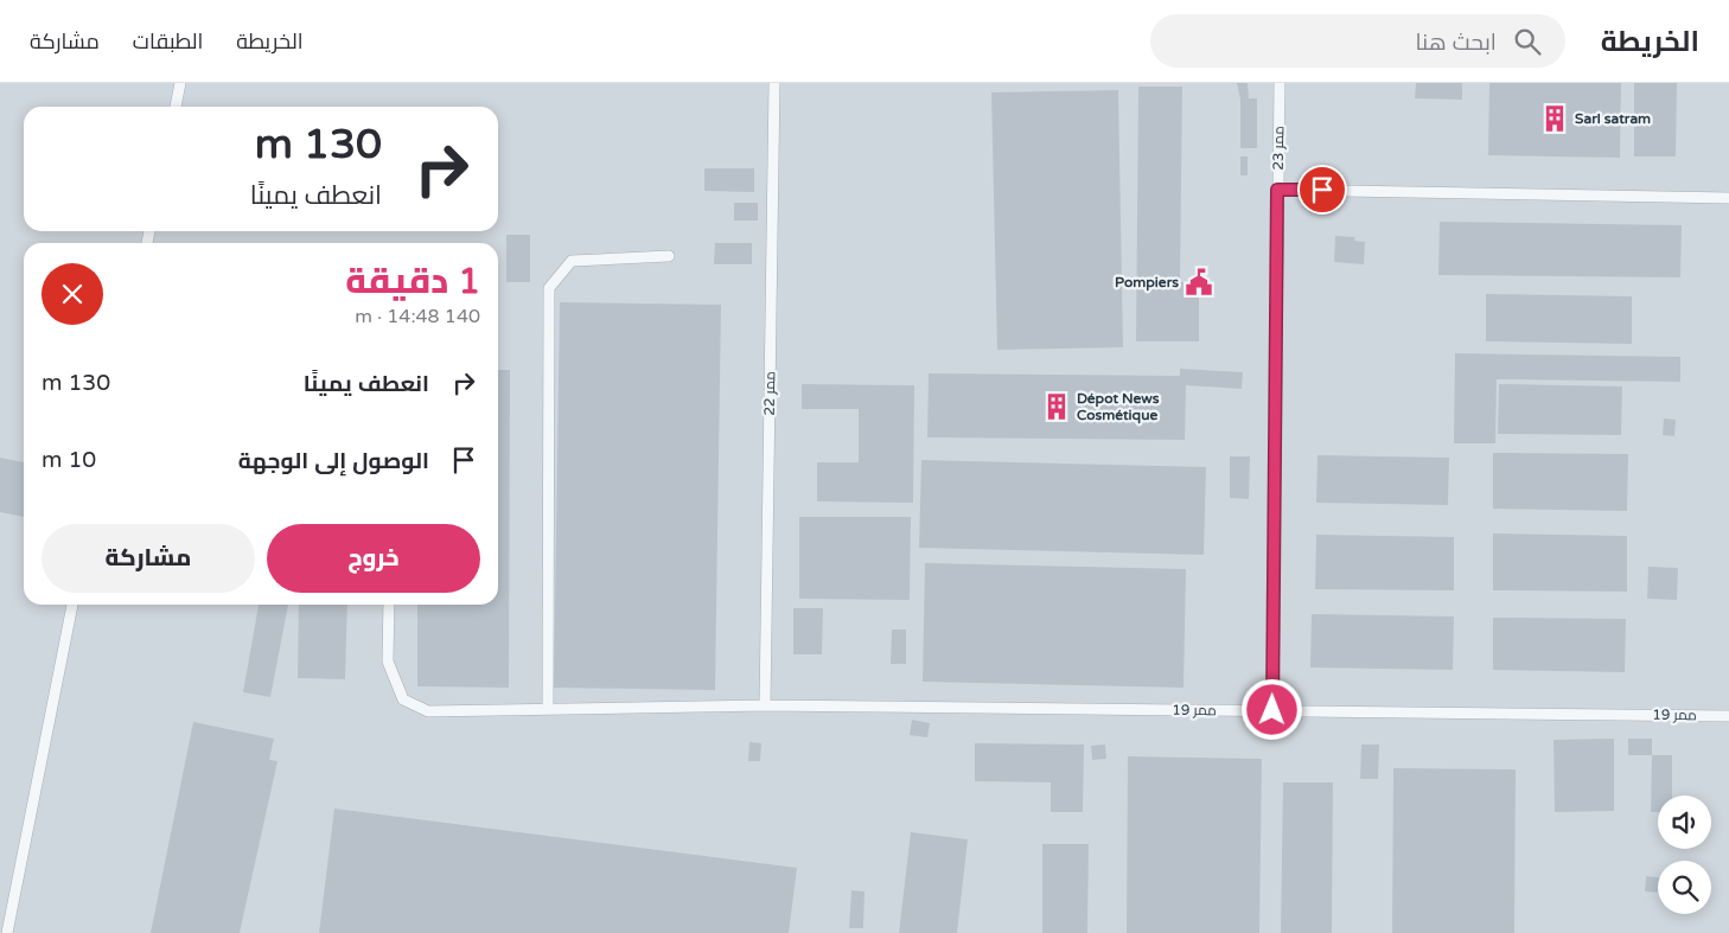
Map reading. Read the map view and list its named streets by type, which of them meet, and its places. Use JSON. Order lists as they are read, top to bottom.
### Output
{
  "streets": {
    "lane": ["ممر 23", "ممر 22", "ممر 19"]
  },
  "crossings": [
    ["ممر 23", "ممر 19"],
    ["ممر 22", "ممر 19"]
  ],
  "places": {
    "building": ["Sarl satram", "Dépot News Cosmétique"],
    "public building": ["Pompiers"]
  },
  "page": {
    "header": "الخريطة",
    "search": "ابحث هنا",
    "nav": ["الخريطة", "الطبقات", "مشاركة"],
    "turn": ["130 m", "انعطف يمينًا"],
    "heading": ["1 دقيقة", "140 m · 14:48"],
    "list": [
      {
        "name": "انعطف يمينًا",
        "value": "130 m"
      },
      {
        "name": "الوصول إلى الوجهة",
        "value": "10 m"
      }
    ],
    "buttons": ["خروج", "مشاركة"]
  }
}
